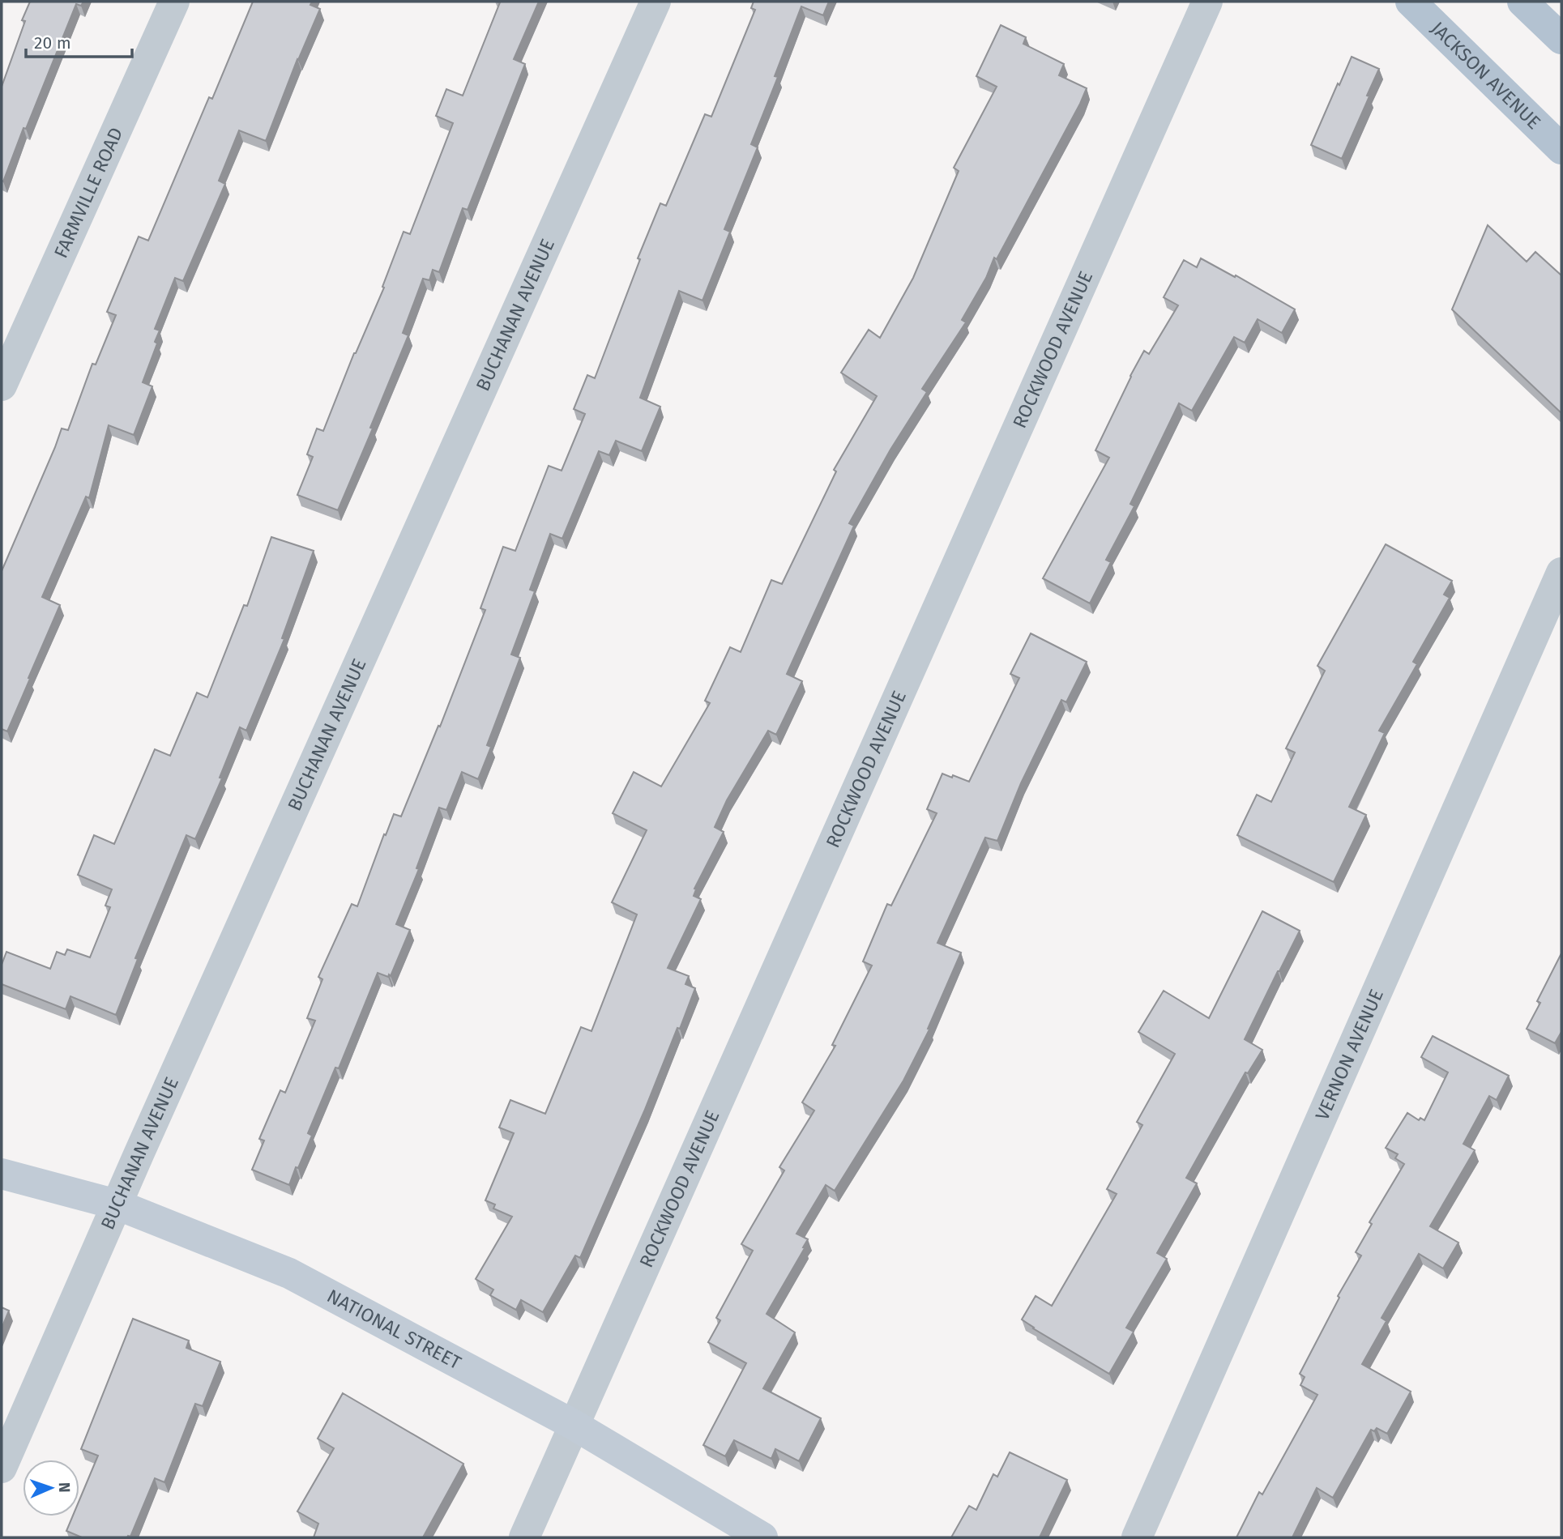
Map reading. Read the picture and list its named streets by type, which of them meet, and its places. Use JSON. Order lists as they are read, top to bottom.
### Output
{
  "streets": {
    "main road": ["JACKSON AVENUE", "NATIONAL STREET"],
    "street": [
      "FARMVILLE ROAD",
      "BUCHANAN AVENUE",
      "ROCKWOOD AVENUE",
      "VERNON AVENUE"
    ]
  },
  "crossings": [
    ["BUCHANAN AVENUE", "NATIONAL STREET"],
    ["ROCKWOOD AVENUE", "NATIONAL STREET"]
  ],
  "scale_bar": "20 m",
  "north": "right"
}
